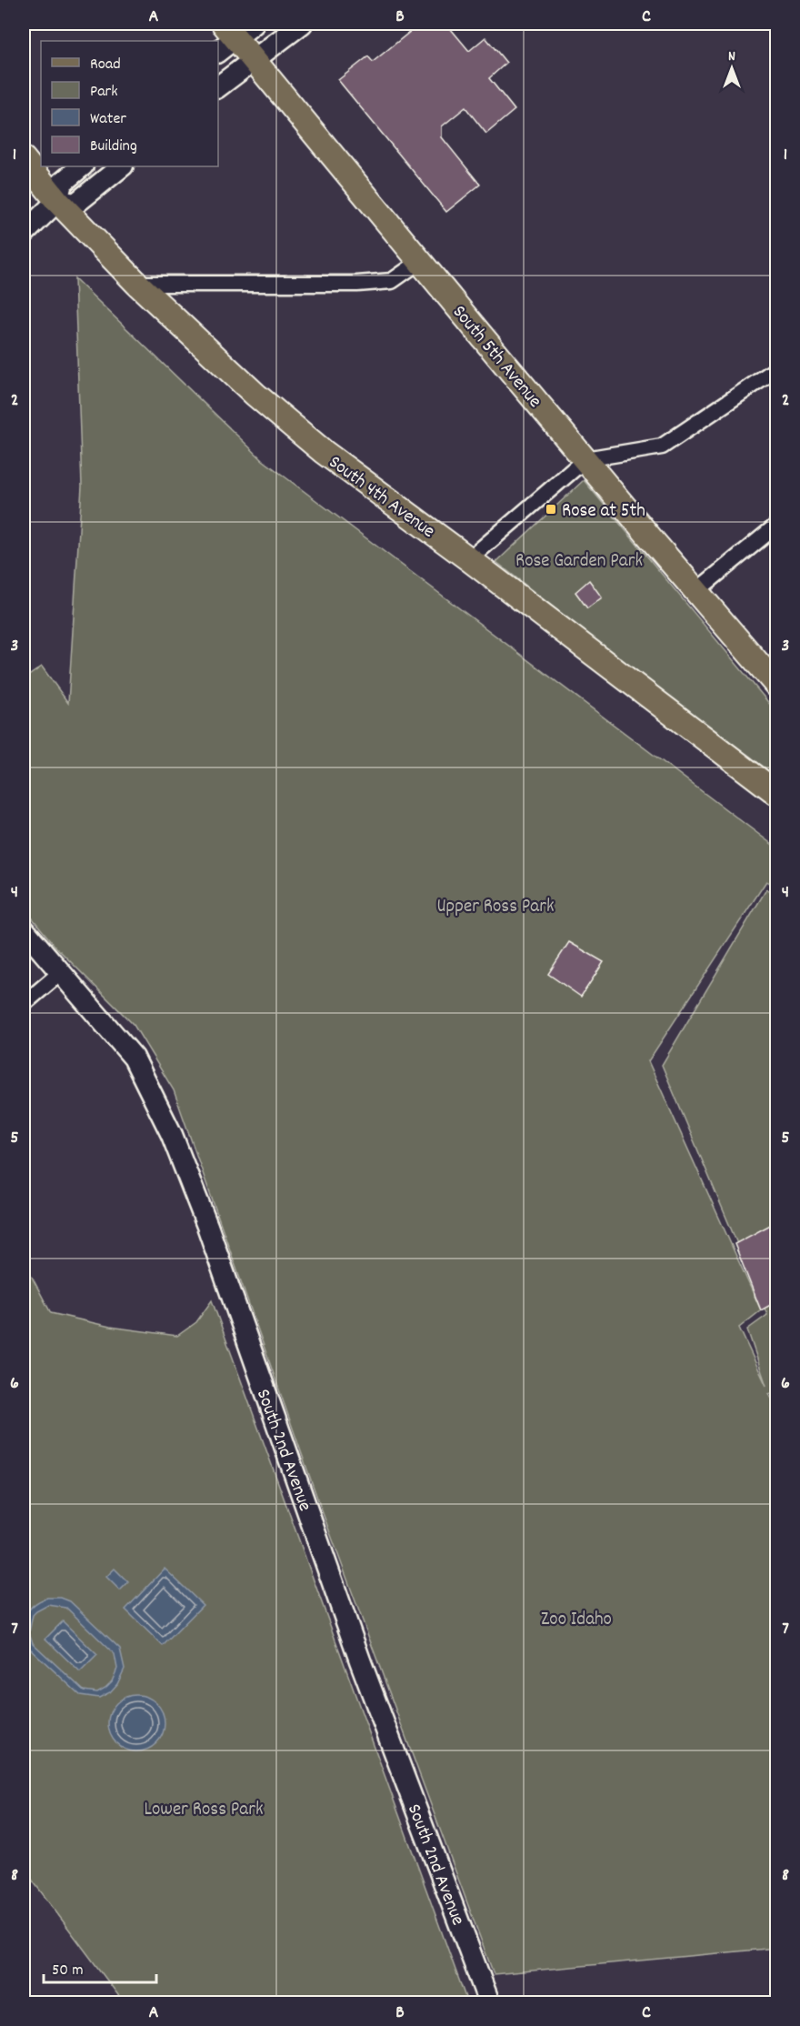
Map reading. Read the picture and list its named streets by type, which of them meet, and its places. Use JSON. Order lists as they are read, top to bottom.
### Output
{
  "streets": {
    "main road": ["South 5th Avenue", "South 4th Avenue"],
    "street": ["South 2nd Avenue"]
  },
  "parks": [
    "Rose Garden Park",
    "Upper Ross Park",
    "Zoo Idaho",
    "Lower Ross Park"
  ],
  "places": {
    "transit": ["Rose at 5th"]
  },
  "legend": [
    "Road",
    "Park",
    "Water",
    "Building"
  ],
  "scale_bar": "50 m",
  "north": "top",
  "grid": {
    "columns": ["A", "B", "C"],
    "rows": [
      "1",
      "2",
      "3",
      "4",
      "5",
      "6",
      "7",
      "8"
    ]
  }
}
